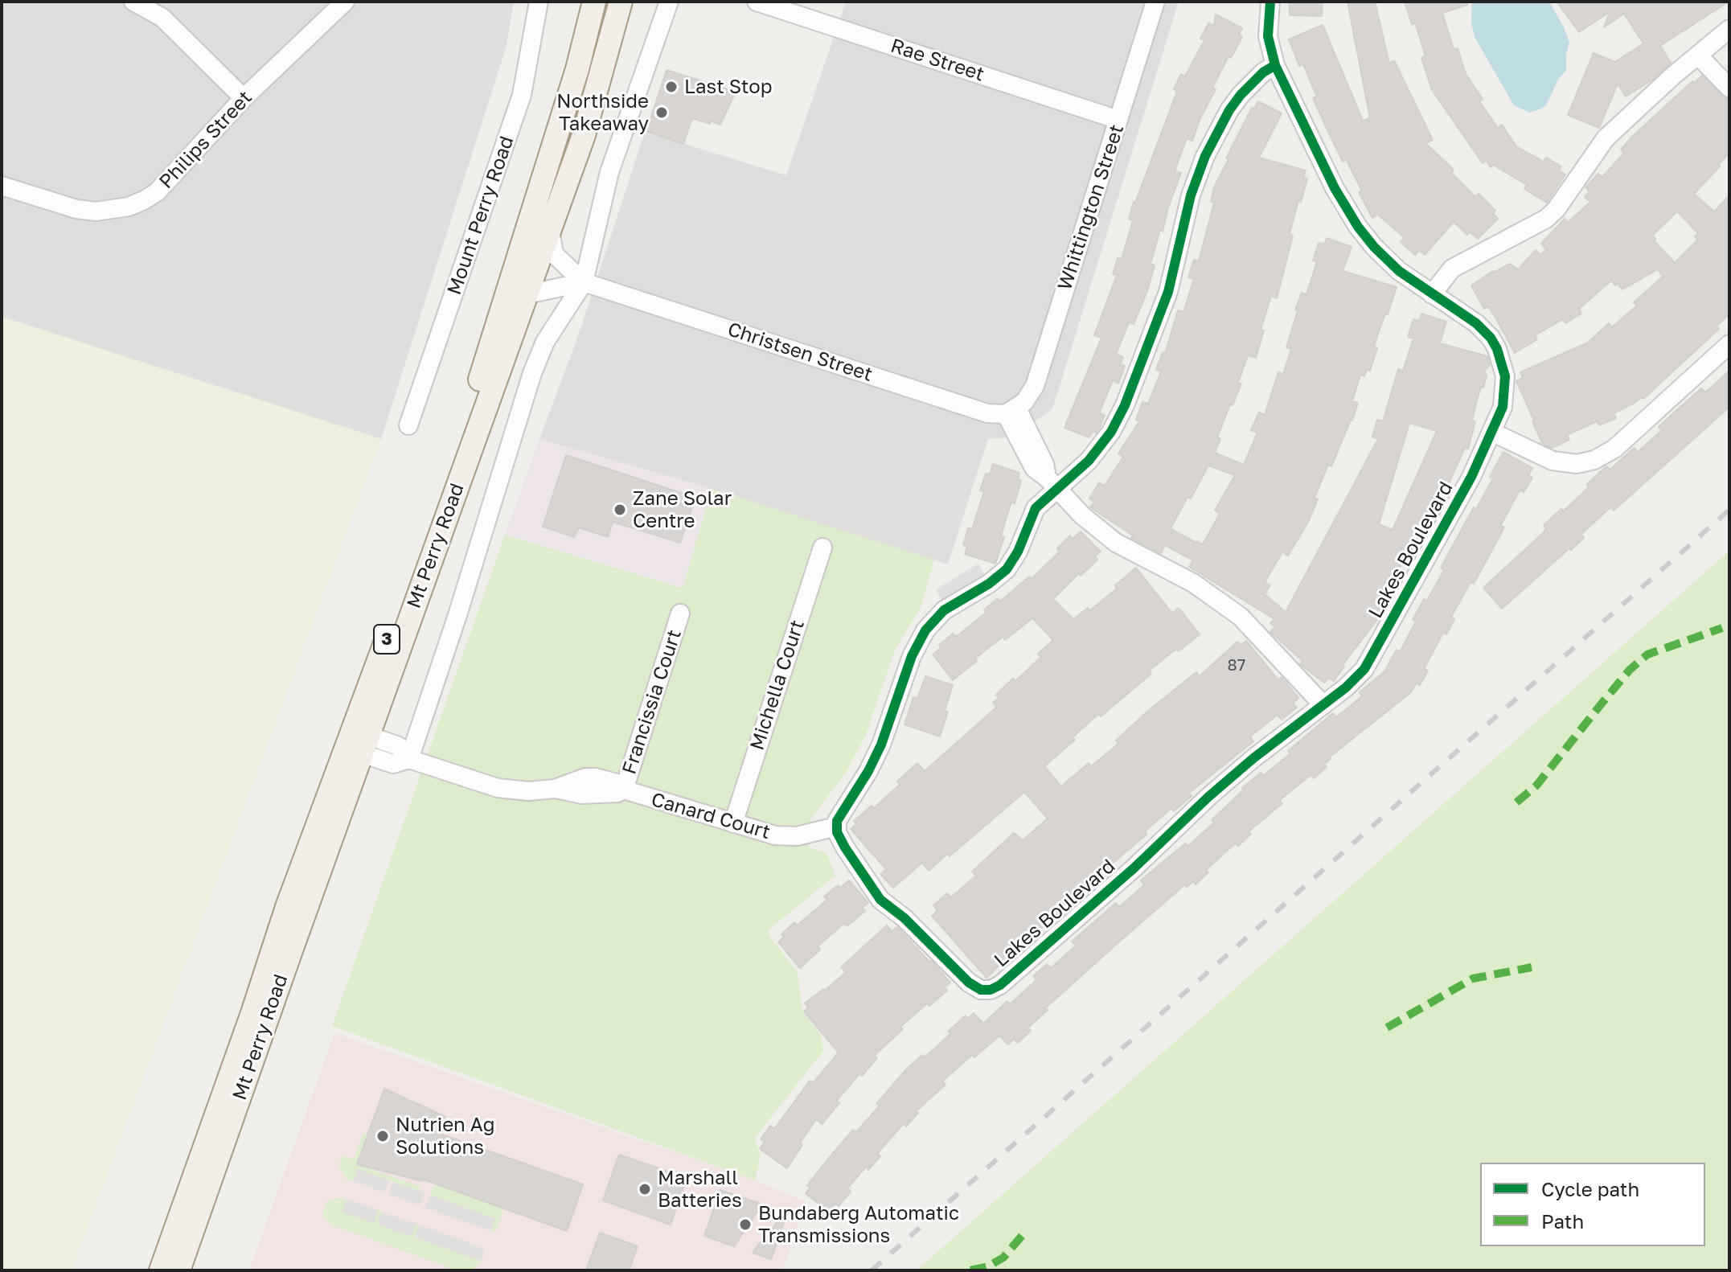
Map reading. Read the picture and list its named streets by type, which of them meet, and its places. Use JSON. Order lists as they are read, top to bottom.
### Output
{
  "streets": {
    "main road": ["Mt Perry Road", "3"],
    "street": [
      "Rae Street",
      "Philips Street",
      "Whittington Street",
      "Mount Perry Road",
      "Christsen Street",
      "Lakes Boulevard",
      "Michella Court",
      "Francissia Court",
      "Canard Court"
    ]
  },
  "crossings": [
    ["Rae Street", "Whittington Street"],
    ["Whittington Street", "Christsen Street"],
    ["Christsen Street", "Mt Perry Road"],
    ["Lakes Boulevard", "Canard Court"],
    ["Michella Court", "Canard Court"],
    ["Francissia Court", "Canard Court"]
  ],
  "places": [
    "Last Stop",
    "Northside Takeaway",
    "Zane Solar Centre",
    "Nutrien Ag Solutions",
    "Marshall Batteries",
    "Bundaberg Automatic Transmissions"
  ],
  "house_numbers": ["87"],
  "legend": ["Cycle path", "Path"]
}
